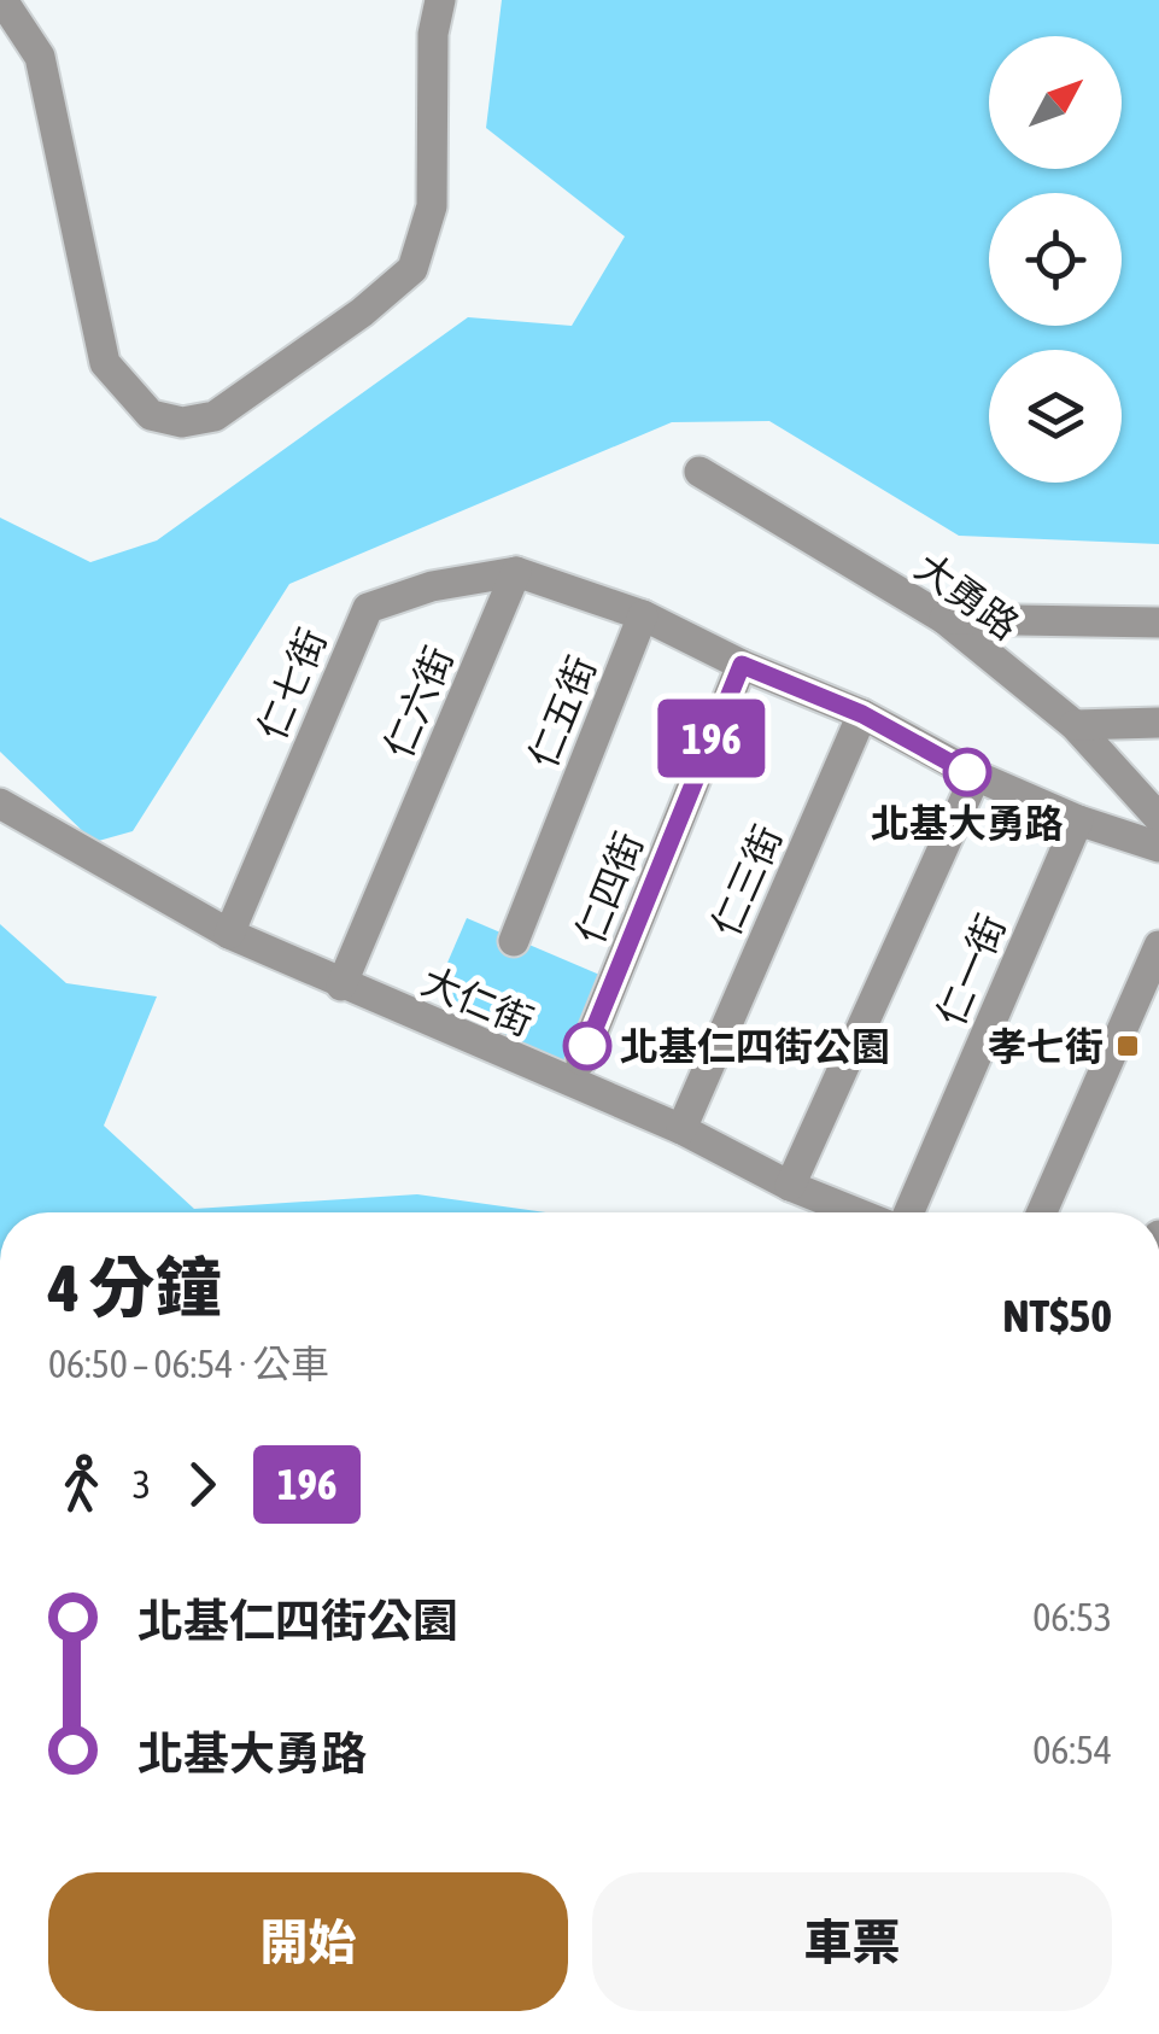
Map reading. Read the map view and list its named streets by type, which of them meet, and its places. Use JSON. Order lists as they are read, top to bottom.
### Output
{
  "streets": {
    "street": [
      "大勇路",
      "仁七街",
      "仁六街",
      "仁五街",
      "仁三街",
      "仁四街",
      "仁一街",
      "大仁街"
    ]
  },
  "crossings": [
    ["仁七街", "仁六街"],
    ["仁七街", "大仁街"],
    ["仁六街", "大仁街"],
    ["仁三街", "大仁街"]
  ],
  "places": {
    "other": ["北基大勇路", "北基仁四街公園"],
    "transit": ["孝七街"]
  },
  "lines": ["bus line 196"],
  "north": "top right",
  "page": {
    "on_map": "196",
    "heading": ["4 分鐘", "06:50 – 06:54 · 公車", "NT$50"],
    "legs": ["3", "196"],
    "list": [
      {
        "name": "北基仁四街公園",
        "value": "06:53"
      },
      {
        "name": "北基大勇路",
        "value": "06:54"
      }
    ],
    "buttons": ["開始", "車票"]
  }
}
